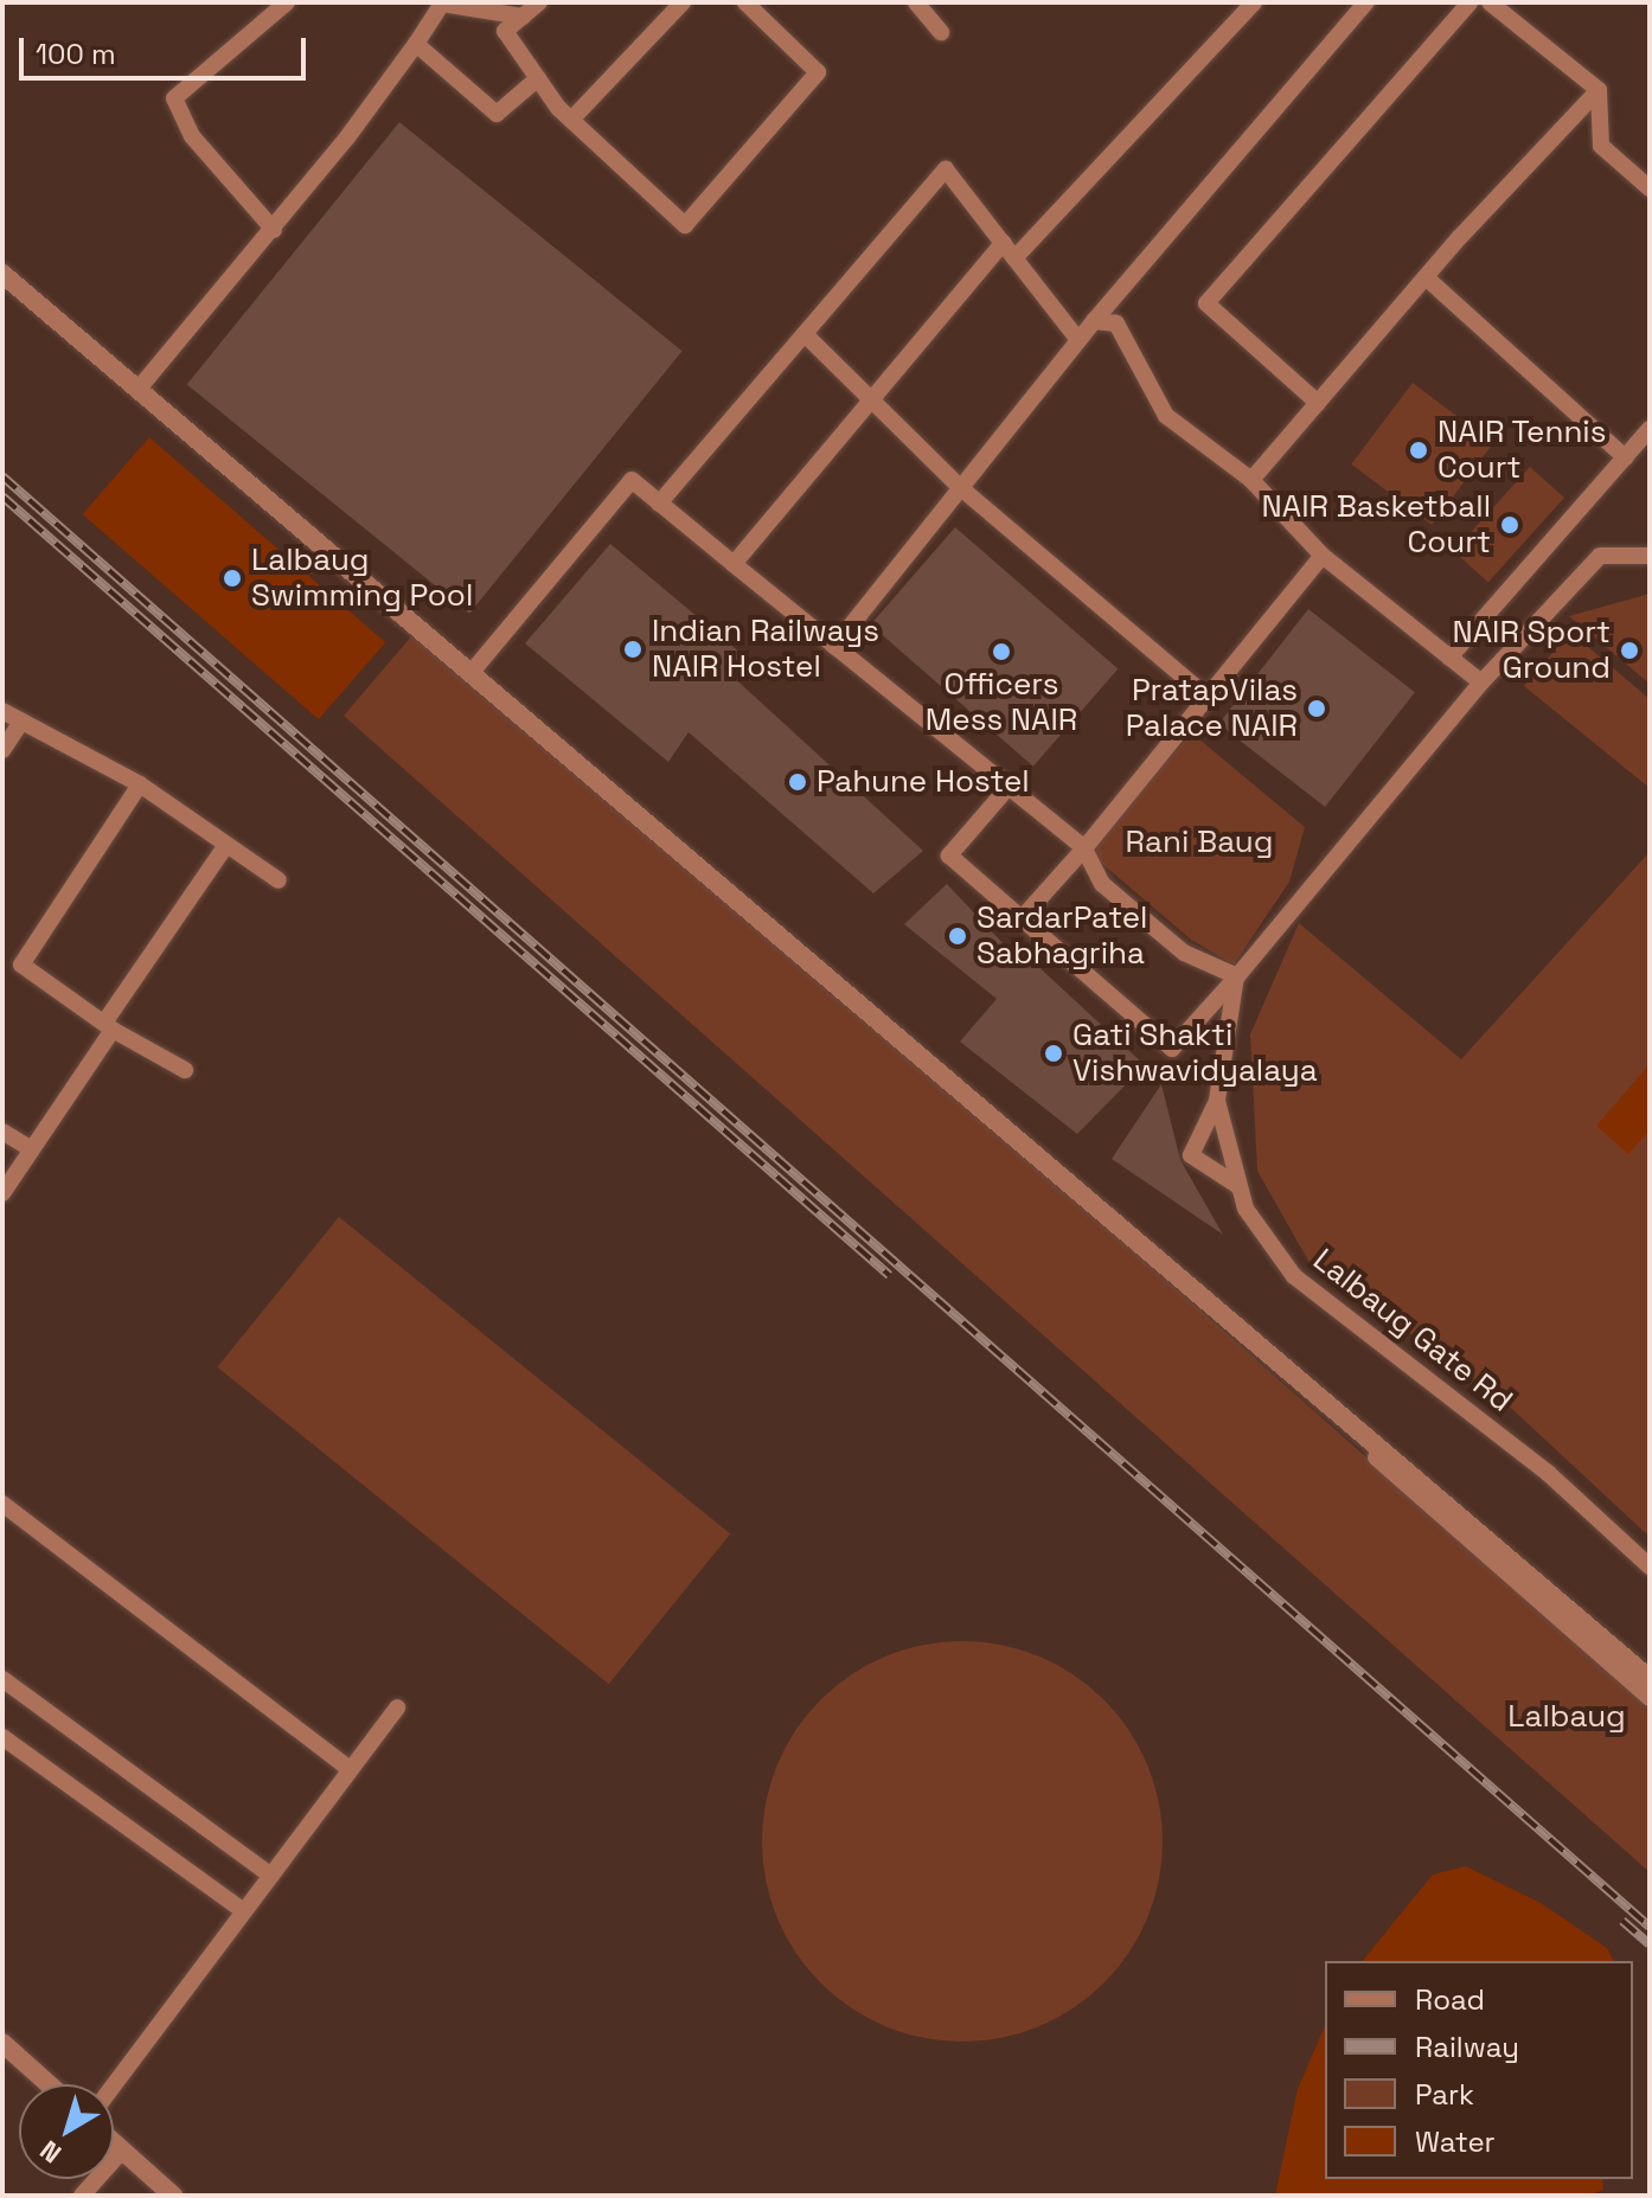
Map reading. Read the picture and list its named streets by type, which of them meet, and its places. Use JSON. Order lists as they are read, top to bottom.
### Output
{
  "streets": {
    "street": ["Lalbaug Gate Rd"]
  },
  "parks": ["Rani Baug", "Lalbaug"],
  "places": [
    "NAIR Tennis Court",
    "NAIR Basketball Court",
    "Lalbaug Swimming Pool",
    "Indian Railways NAIR Hostel",
    "NAIR Sport Ground",
    "Officers Mess NAIR",
    "PratapVilas Palace NAIR",
    "Pahune Hostel",
    "SardarPatel Sabhagriha",
    "Gati Shakti Vishwavidyalaya"
  ],
  "legend": [
    "Road",
    "Railway",
    "Park",
    "Water"
  ],
  "scale_bar": "100 m",
  "north": "bottom left"
}
